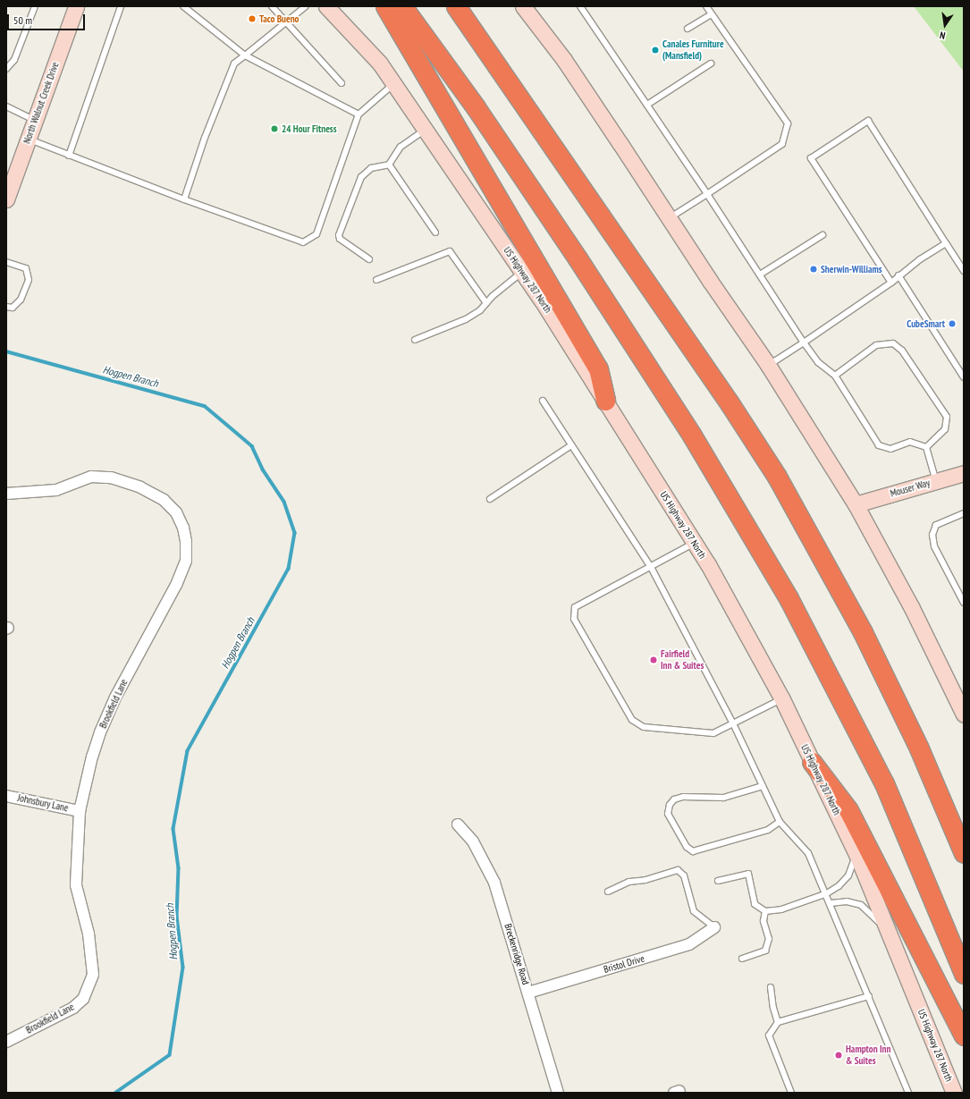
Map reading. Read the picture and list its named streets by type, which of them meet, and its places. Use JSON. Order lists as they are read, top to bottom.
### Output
{
  "streets": {
    "main road": ["North Walnut Creek Drive", "US Highway 287 North", "Mouser Way"],
    "street": [
      "Brookfield Lane",
      "Johnsbury Lane",
      "Breckenridge Road",
      "Bristol Drive"
    ]
  },
  "crossings": [
    ["Brookfield Lane", "Johnsbury Lane"],
    ["Breckenridge Road", "Bristol Drive"]
  ],
  "water": ["Hogpen Branch"],
  "places": [
    "Taco Bueno",
    "Canales Furniture (Mansfield)",
    "24 Hour Fitness",
    "Sherwin-Williams",
    "CubeSmart",
    "Fairfield Inn & Suites",
    "Hampton Inn & Suites"
  ],
  "scale_bar": "50 m",
  "north": "bottom"
}
